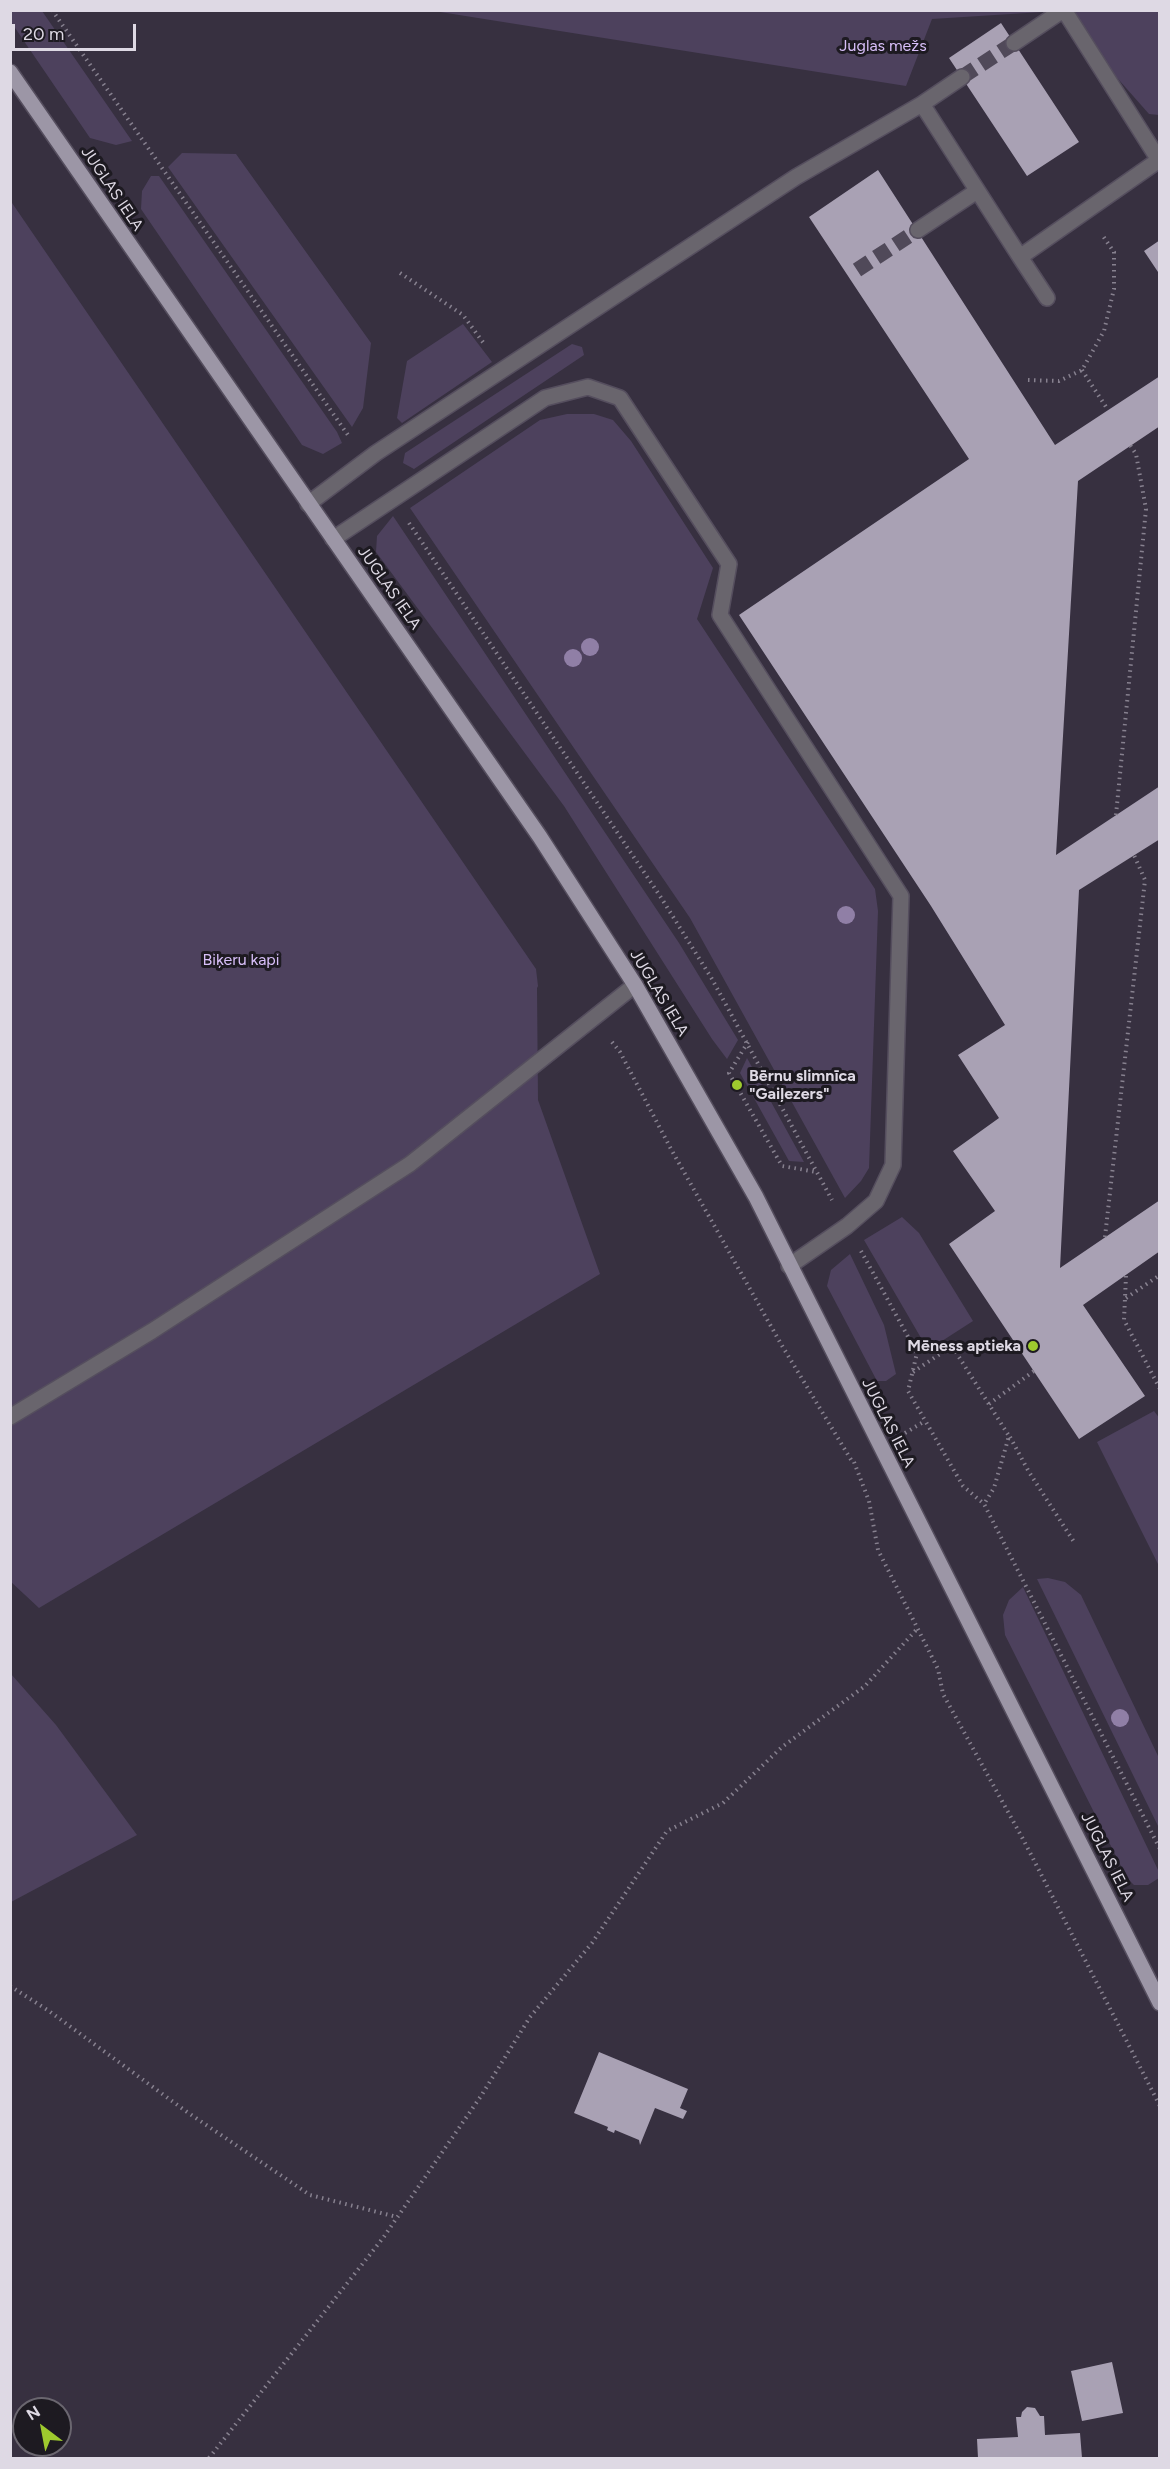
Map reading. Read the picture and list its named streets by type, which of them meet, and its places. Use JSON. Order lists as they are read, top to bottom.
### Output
{
  "streets": {
    "main road": ["JUGLAS IELA"]
  },
  "parks": ["Juglas mežs", "Biķeru kapi"],
  "places": ["Bērnu slimnīca \"Gaiļezers\"", "Mēness aptieka"],
  "scale_bar": "20 m",
  "north": "top left"
}
